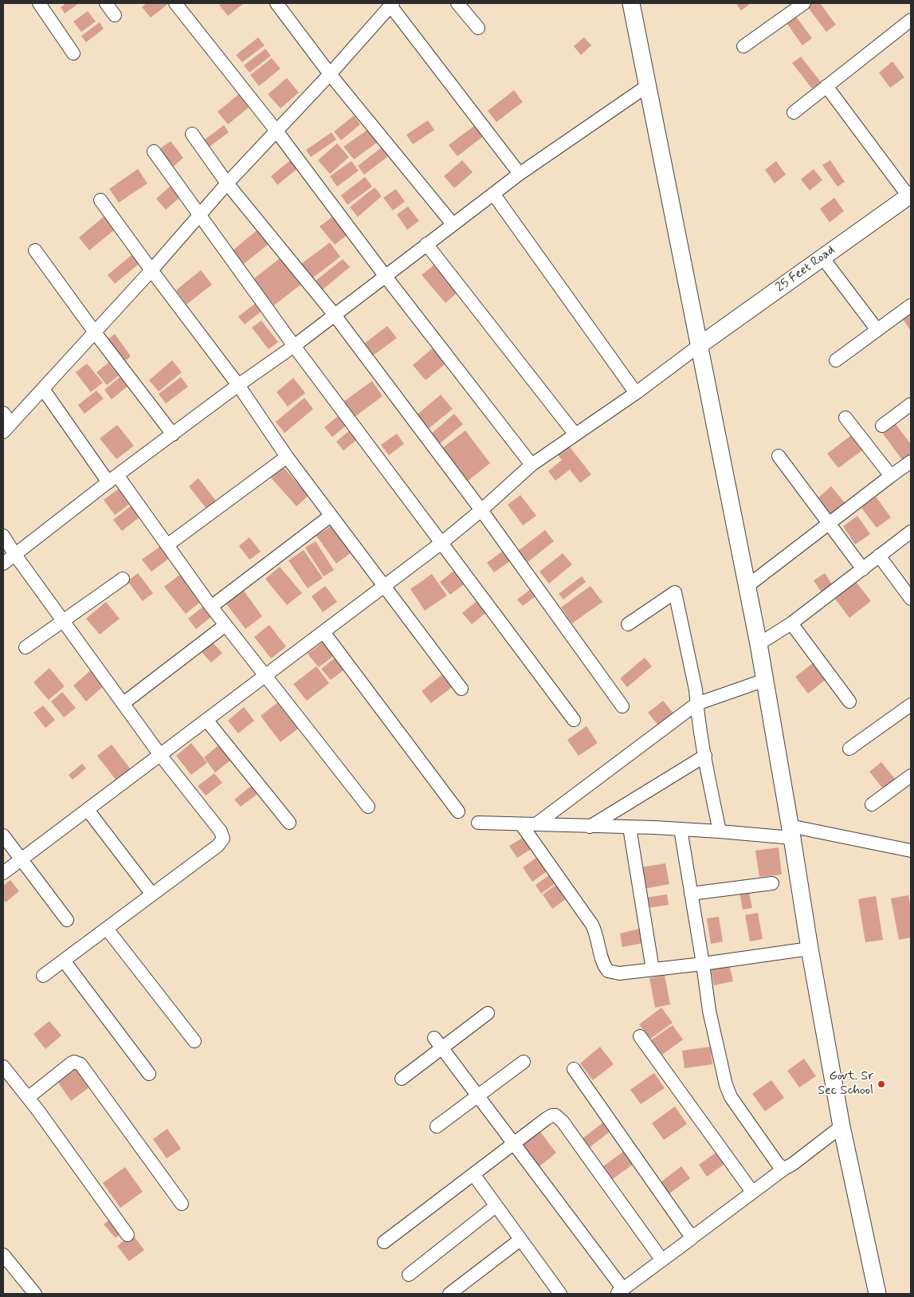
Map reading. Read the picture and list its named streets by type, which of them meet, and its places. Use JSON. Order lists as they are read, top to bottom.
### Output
{
  "streets": {
    "street": ["25 Feet Road"]
  },
  "places": ["Govt. Sr Sec School"]
}
